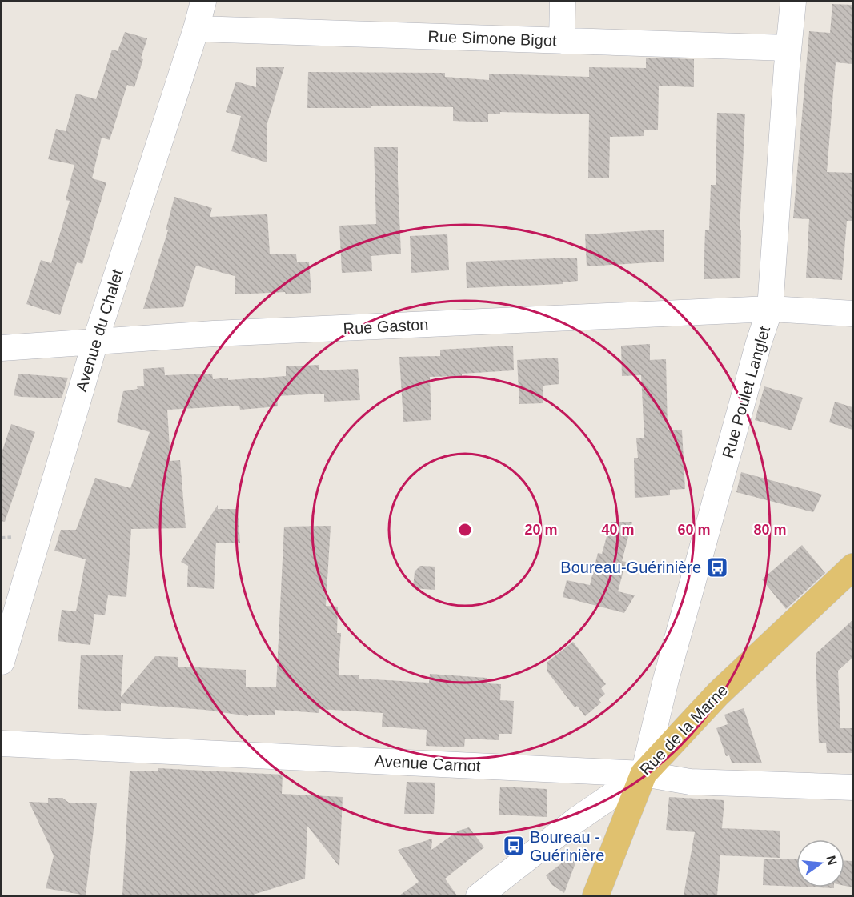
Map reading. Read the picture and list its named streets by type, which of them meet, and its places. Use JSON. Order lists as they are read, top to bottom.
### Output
{
  "streets": {
    "main road": ["Rue de la Marne"],
    "street": [
      "Rue Simone Bigot",
      "Rue Gaston",
      "Avenue du Chalet",
      "Rue Poulet Langlet",
      "Avenue Carnot"
    ]
  },
  "crossings": [
    ["Rue Simone Bigot", "Avenue du Chalet"],
    ["Rue Simone Bigot", "Rue Poulet Langlet"],
    ["Rue Gaston", "Avenue du Chalet"],
    ["Rue Gaston", "Rue Poulet Langlet"],
    ["Rue Poulet Langlet", "Rue de la Marne"],
    ["Rue Poulet Langlet", "Avenue Carnot"],
    ["Rue de la Marne", "Avenue Carnot"]
  ],
  "places": {
    "bus stop": ["Boureau-Guérinière", "Boureau - Guérinière"]
  },
  "north": "right",
  "rings": [
    "20 m",
    "40 m",
    "60 m",
    "80 m"
  ]
}
